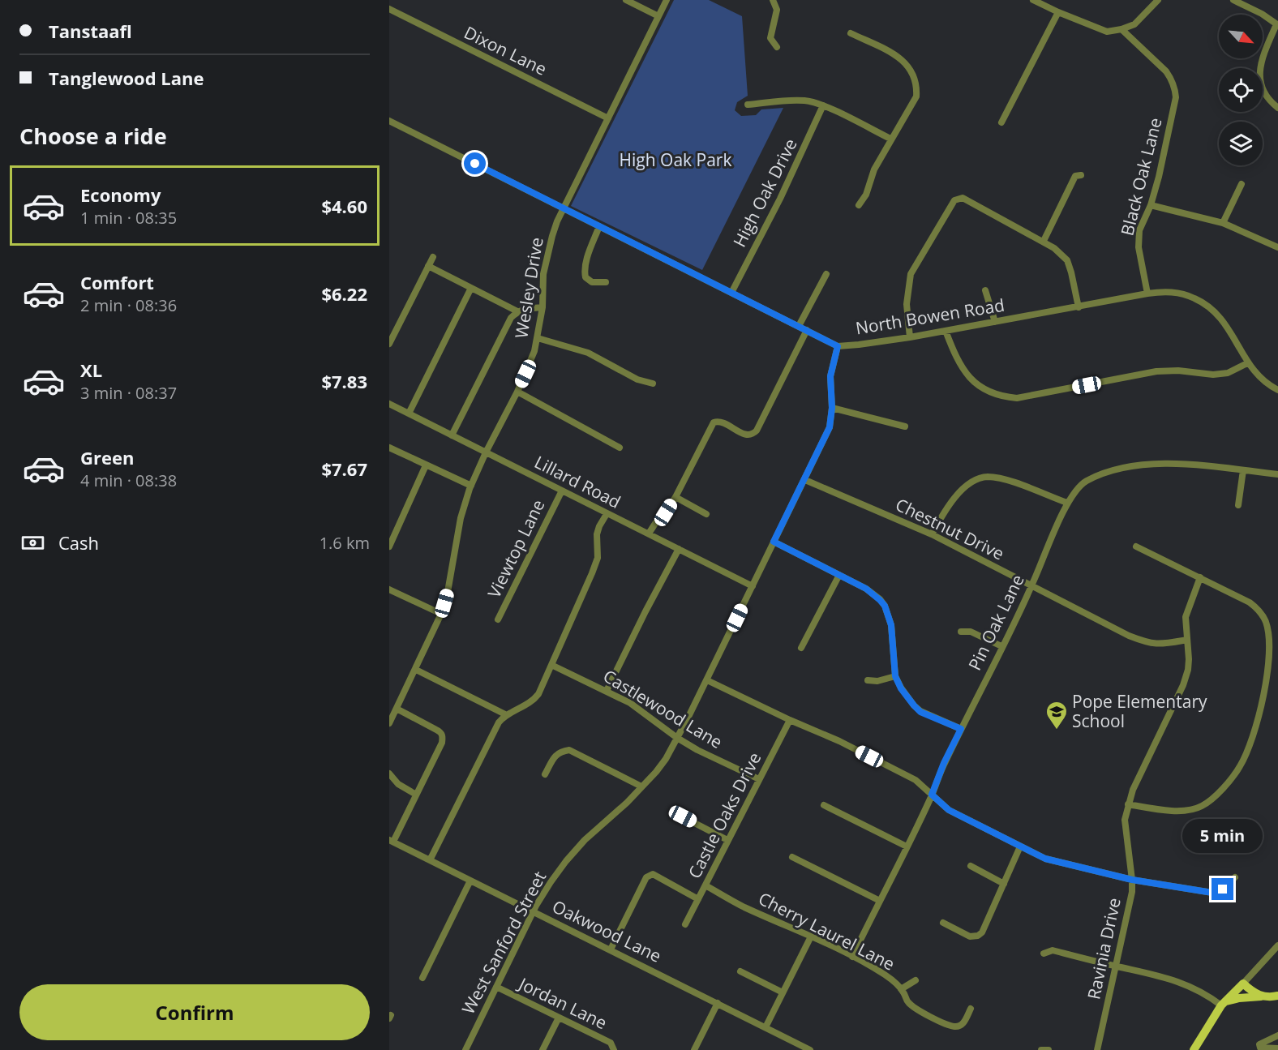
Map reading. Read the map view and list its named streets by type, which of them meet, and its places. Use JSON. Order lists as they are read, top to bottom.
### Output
{
  "streets": {
    "street": [
      "Dixon Lane",
      "Black Oak Lane",
      "High Oak Drive",
      "Wesley Drive",
      "North Bowen Road",
      "Lillard Road",
      "Chestnut Drive",
      "Viewtop Lane",
      "Pin Oak Lane",
      "Castlewood Lane",
      "Castle Oaks Drive",
      "Oakwood Lane",
      "Cherry Laurel Lane",
      "West Sanford Street",
      "Ravinia Drive",
      "Jordan Lane"
    ]
  },
  "crossings": [
    ["Dixon Lane", "Wesley Drive"],
    ["Black Oak Lane", "North Bowen Road"],
    ["High Oak Drive", "North Bowen Road"],
    ["Wesley Drive", "North Bowen Road"],
    ["Wesley Drive", "Lillard Road"],
    ["North Bowen Road", "West Sanford Street"],
    ["Lillard Road", "Viewtop Lane"],
    ["Lillard Road", "West Sanford Street"],
    ["Chestnut Drive", "Pin Oak Lane"],
    ["Chestnut Drive", "West Sanford Street"],
    ["Chestnut Drive", "Ravinia Drive"],
    ["Pin Oak Lane", "Cherry Laurel Lane"],
    ["Castlewood Lane", "Castle Oaks Drive"],
    ["Castlewood Lane", "West Sanford Street"],
    ["Castle Oaks Drive", "Cherry Laurel Lane"],
    ["Oakwood Lane", "West Sanford Street"],
    ["West Sanford Street", "Jordan Lane"]
  ],
  "parks": ["High Oak Park"],
  "places": {
    "school or university": ["Pope Elementary School"]
  },
  "north": "bottom right",
  "page": {
    "banner": ["Tanstaafl", "Tanglewood Lane"],
    "heading": "Choose a ride",
    "list": [
      {
        "name": "Economy",
        "note": "1 min · 08:35",
        "value": "$4.60"
      },
      {
        "name": "Comfort",
        "note": "2 min · 08:36",
        "value": "$6.22"
      },
      {
        "name": "XL",
        "note": "3 min · 08:37",
        "value": "$7.83"
      },
      {
        "name": "Green",
        "note": "4 min · 08:38",
        "value": "$7.67"
      }
    ],
    "pay": ["Cash", "1.6 km"],
    "bubble": "5 min",
    "buttons": "Confirm"
  }
}
